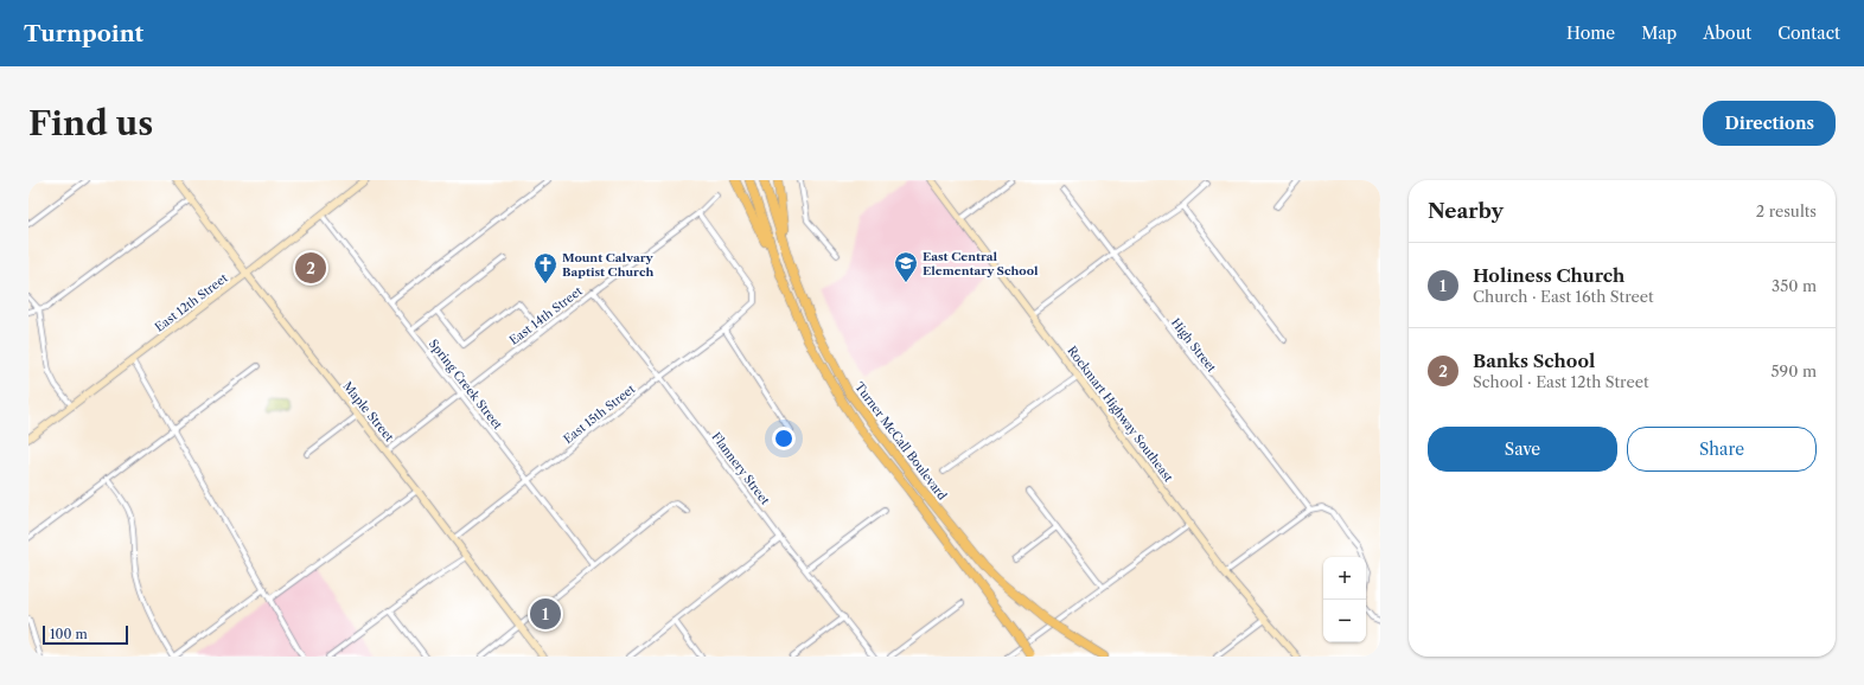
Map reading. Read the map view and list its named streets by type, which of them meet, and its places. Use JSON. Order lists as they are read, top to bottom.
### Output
{
  "streets": {
    "highway": ["Turner McCall Boulevard"],
    "main road": ["East 12th Street", "Maple Street", "Rockmart Highway Southeast"],
    "street": [
      "East 14th Street",
      "High Street",
      "Spring Creek Street",
      "East 15th Street",
      "Flannery Street"
    ]
  },
  "crossings": [
    ["East 12th Street", "Spring Creek Street"],
    ["East 12th Street", "Maple Street"],
    ["East 14th Street", "Spring Creek Street"],
    ["East 14th Street", "Maple Street"],
    ["East 14th Street", "East 15th Street"],
    ["East 14th Street", "Flannery Street"],
    ["Spring Creek Street", "East 15th Street"],
    ["Maple Street", "East 15th Street"],
    ["East 15th Street", "Flannery Street"]
  ],
  "places": {
    "school or university": ["East Central Elementary School"],
    "church": ["Mount Calvary Baptist Church"]
  },
  "scale_bar": "100 m",
  "page": {
    "header": "Turnpoint",
    "nav": [
      "Home",
      "Map",
      "About",
      "Contact"
    ],
    "buttons": [
      "Directions",
      ["Save", "Share"]
    ],
    "title": "Find us",
    "heading": ["Nearby", "2 results"],
    "list": [
      {
        "mark": "1",
        "name": "Holiness Church",
        "note": "Church · East 16th Street",
        "value": "350 m"
      },
      {
        "mark": "2",
        "name": "Banks School",
        "note": "School · East 12th Street",
        "value": "590 m"
      }
    ],
    "pins": ["2", "1"],
    "map_buttons": ["+", "−"],
    "scale": "100 m"
  }
}
